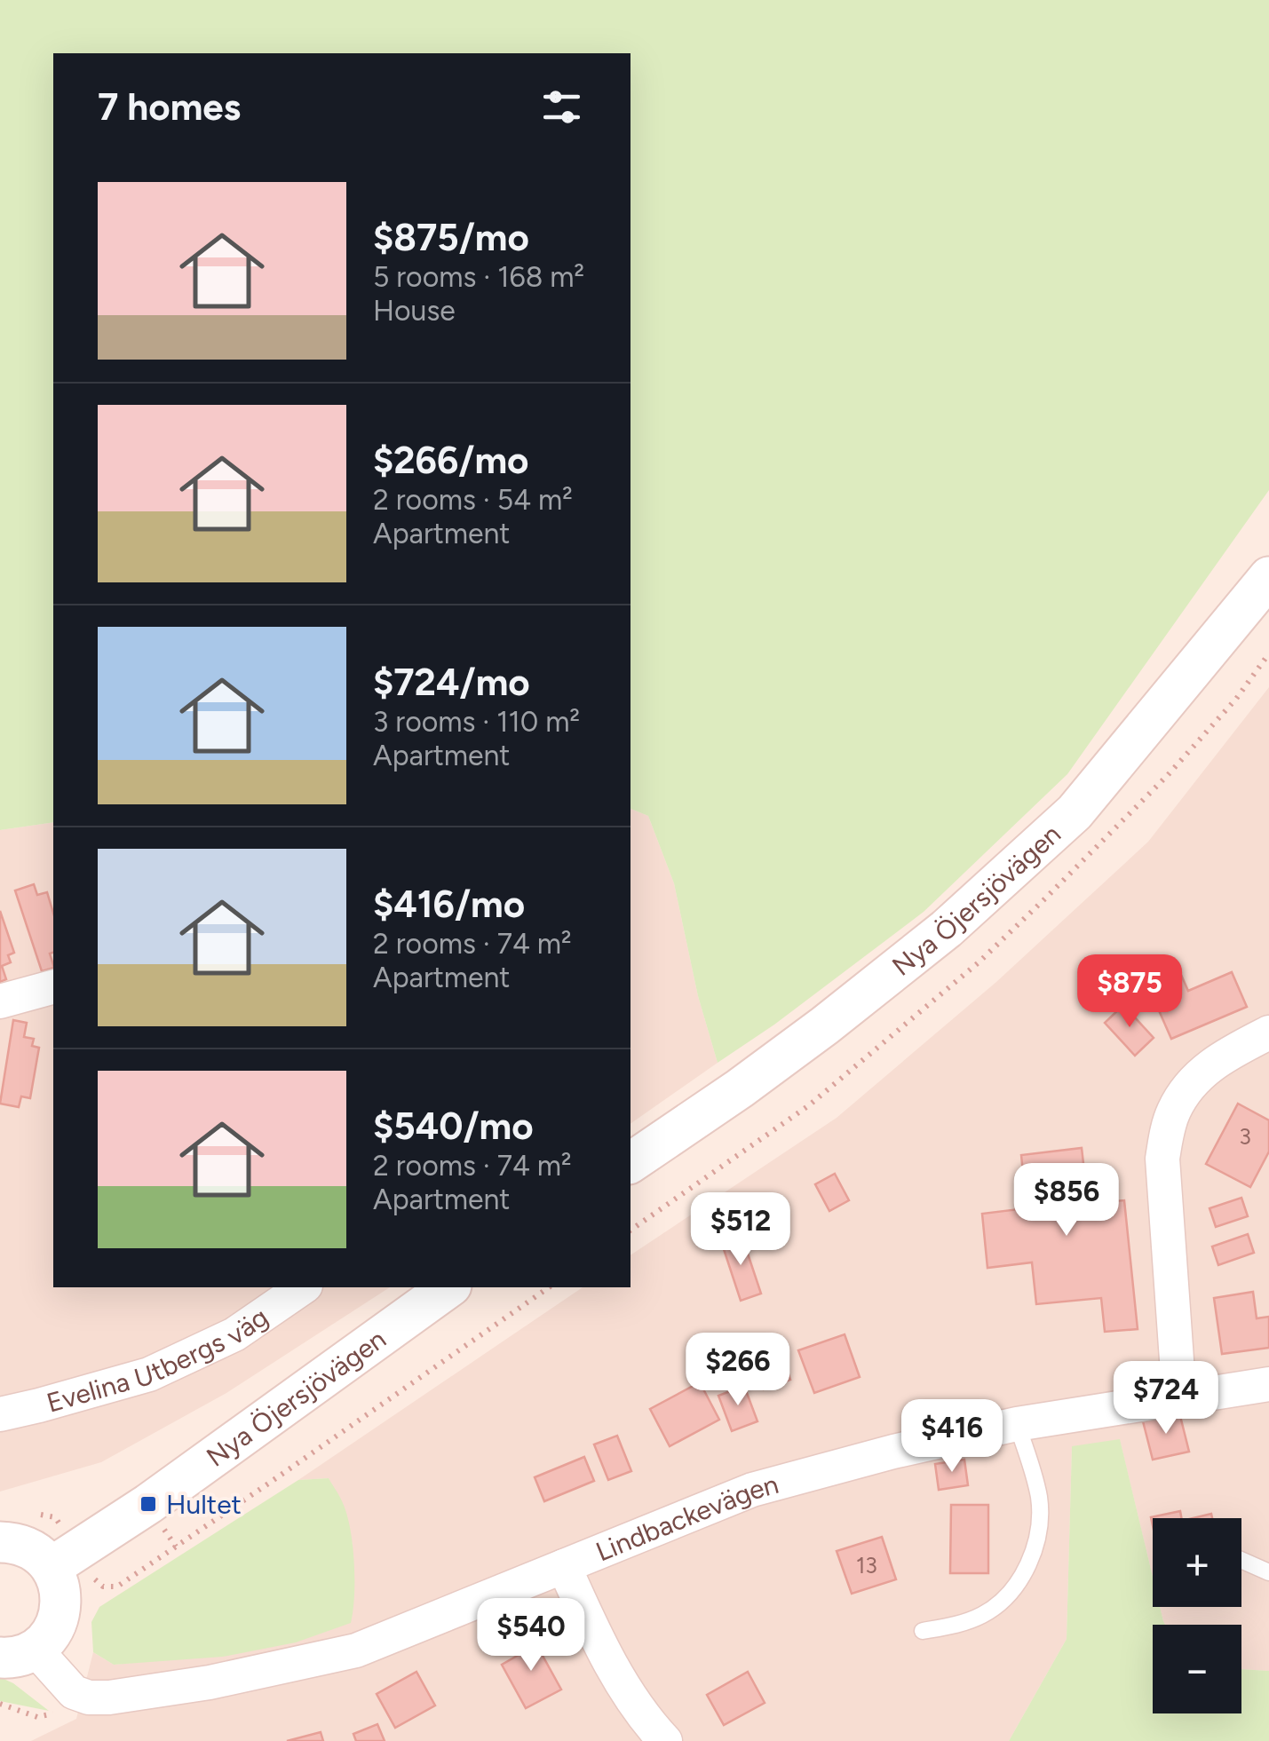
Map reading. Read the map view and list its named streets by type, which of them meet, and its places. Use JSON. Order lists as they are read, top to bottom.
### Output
{
  "streets": {
    "street": ["Nya Öjersjövägen", "Evelina Utbergs väg", "Lindbackevägen"]
  },
  "places": {
    "transit": ["Hultet"]
  },
  "house_numbers": ["3", "13"],
  "page": {
    "heading": "7 homes",
    "list": [
      {
        "name": "$875/mo",
        "note": "5 rooms · 168 m² · House"
      },
      {
        "name": "$266/mo",
        "note": "2 rooms · 54 m² · Apartment"
      },
      {
        "name": "$724/mo",
        "note": "3 rooms · 110 m² · Apartment"
      },
      {
        "name": "$416/mo",
        "note": "2 rooms · 74 m² · Apartment"
      },
      {
        "name": "$540/mo",
        "note": "2 rooms · 74 m² · Apartment"
      }
    ],
    "price": [
      "$875",
      "$856",
      "$512",
      "$266",
      "$724",
      "$416",
      "$540"
    ],
    "map_buttons": ["+", "−"]
  }
}
